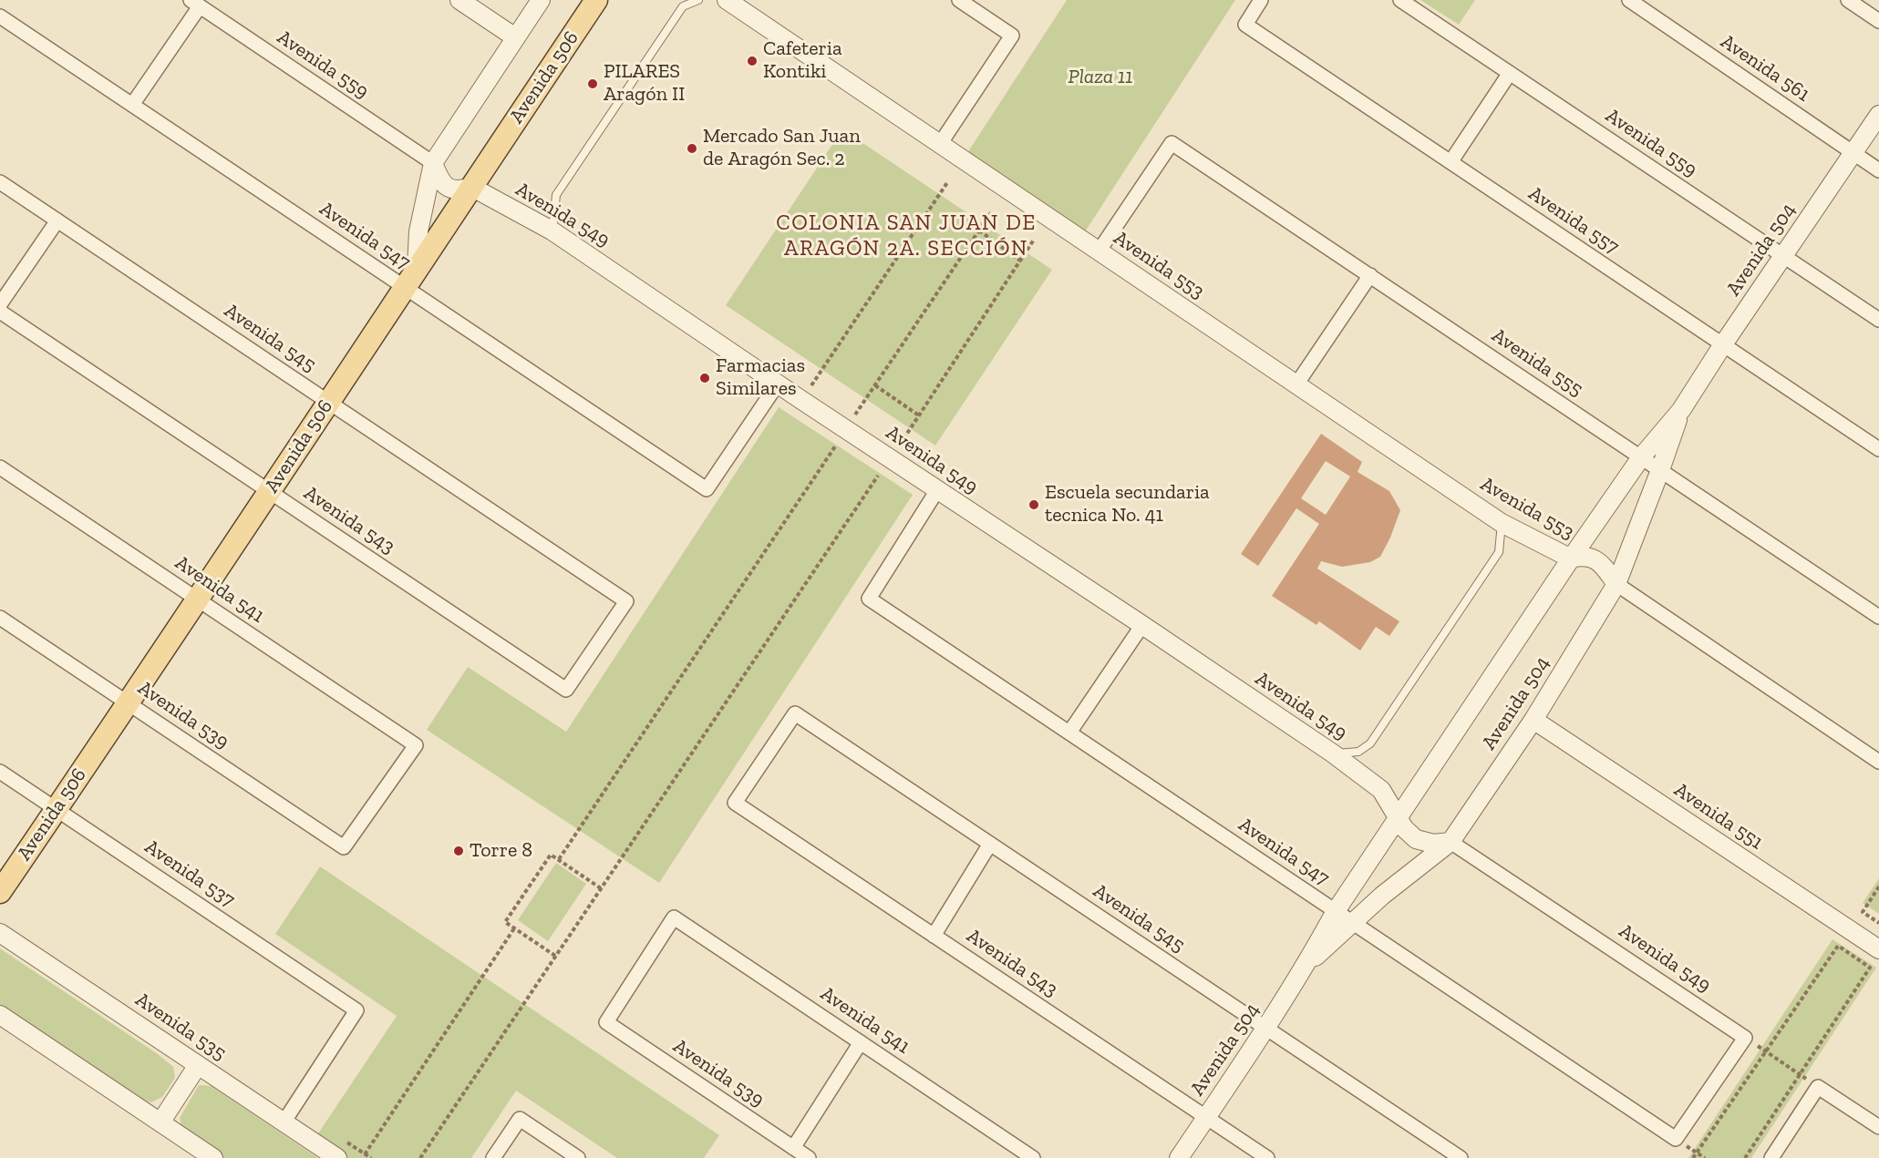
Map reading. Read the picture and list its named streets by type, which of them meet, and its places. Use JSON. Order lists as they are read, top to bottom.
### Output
{
  "streets": {
    "main road": ["Avenida 506"],
    "street": [
      "Avenida 559",
      "Avenida 561",
      "Avenida 549",
      "Avenida 557",
      "Avenida 547",
      "Avenida 504",
      "Avenida 553",
      "Avenida 545",
      "Avenida 555",
      "Avenida 543",
      "Avenida 541",
      "Avenida 539",
      "Avenida 551",
      "Avenida 537",
      "Avenida 535"
    ]
  },
  "crossings": [
    ["Avenida 559", "Avenida 549"],
    ["Avenida 559", "Avenida 504"],
    ["Avenida 561", "Avenida 504"],
    ["Avenida 506", "Avenida 549"],
    ["Avenida 506", "Avenida 547"],
    ["Avenida 506", "Avenida 545"],
    ["Avenida 506", "Avenida 543"],
    ["Avenida 506", "Avenida 541"],
    ["Avenida 506", "Avenida 539"],
    ["Avenida 506", "Avenida 537"],
    ["Avenida 549", "Avenida 547"],
    ["Avenida 549", "Avenida 504"],
    ["Avenida 557", "Avenida 504"],
    ["Avenida 547", "Avenida 504"],
    ["Avenida 504", "Avenida 553"],
    ["Avenida 504", "Avenida 545"],
    ["Avenida 504", "Avenida 555"],
    ["Avenida 504", "Avenida 543"],
    ["Avenida 504", "Avenida 551"],
    ["Avenida 553", "Avenida 555"],
    ["Avenida 545", "Avenida 543"],
    ["Avenida 541", "Avenida 539"],
    ["Avenida 537", "Avenida 535"]
  ],
  "districts": ["COLONIA SAN JUAN DE ARAGÓN 2A. SECCIÓN"],
  "parks": ["Plaza 11"],
  "places": [
    "Cafeteria Kontiki",
    "PILARES Aragón II",
    "Mercado San Juan de Aragón Sec. 2",
    "Farmacias Similares",
    "Escuela secundaria tecnica No. 41",
    "Torre 8"
  ]
}
